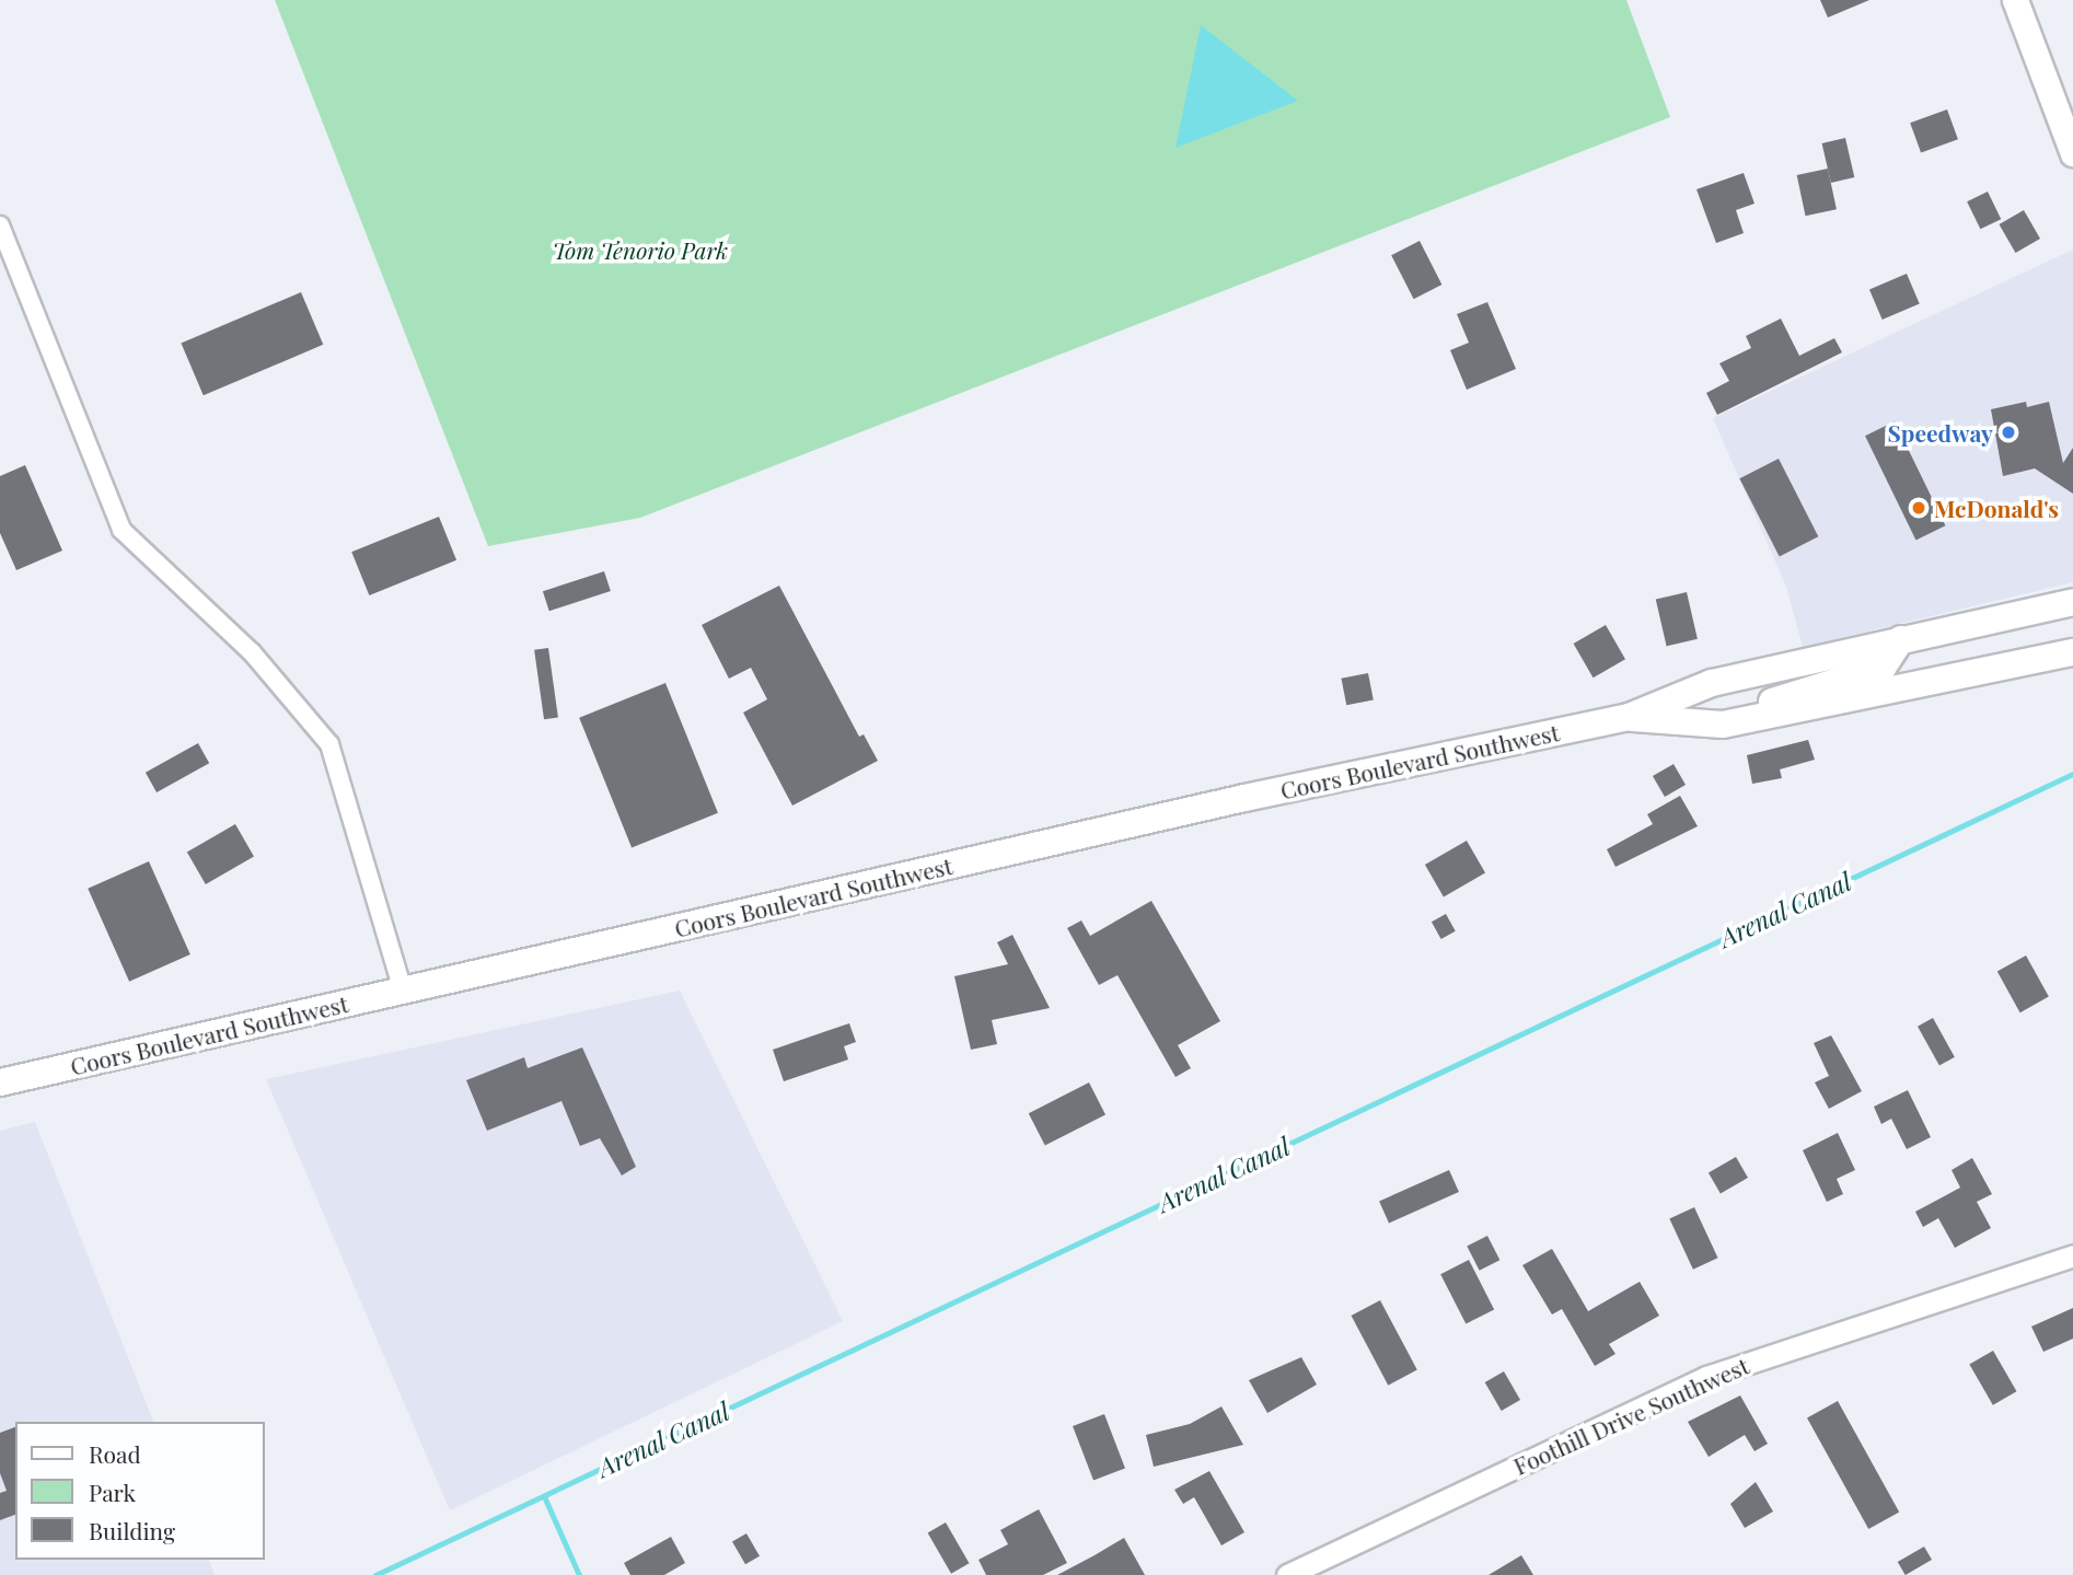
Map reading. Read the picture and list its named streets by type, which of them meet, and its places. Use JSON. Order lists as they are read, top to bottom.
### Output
{
  "streets": {
    "main road": ["Coors Boulevard Southwest"],
    "street": ["Foothill Drive Southwest"]
  },
  "water": ["Arenal Canal"],
  "parks": ["Tom Tenorio Park"],
  "places": ["Speedway", "McDonald's"],
  "legend": ["Road", "Park", "Building"]
}
